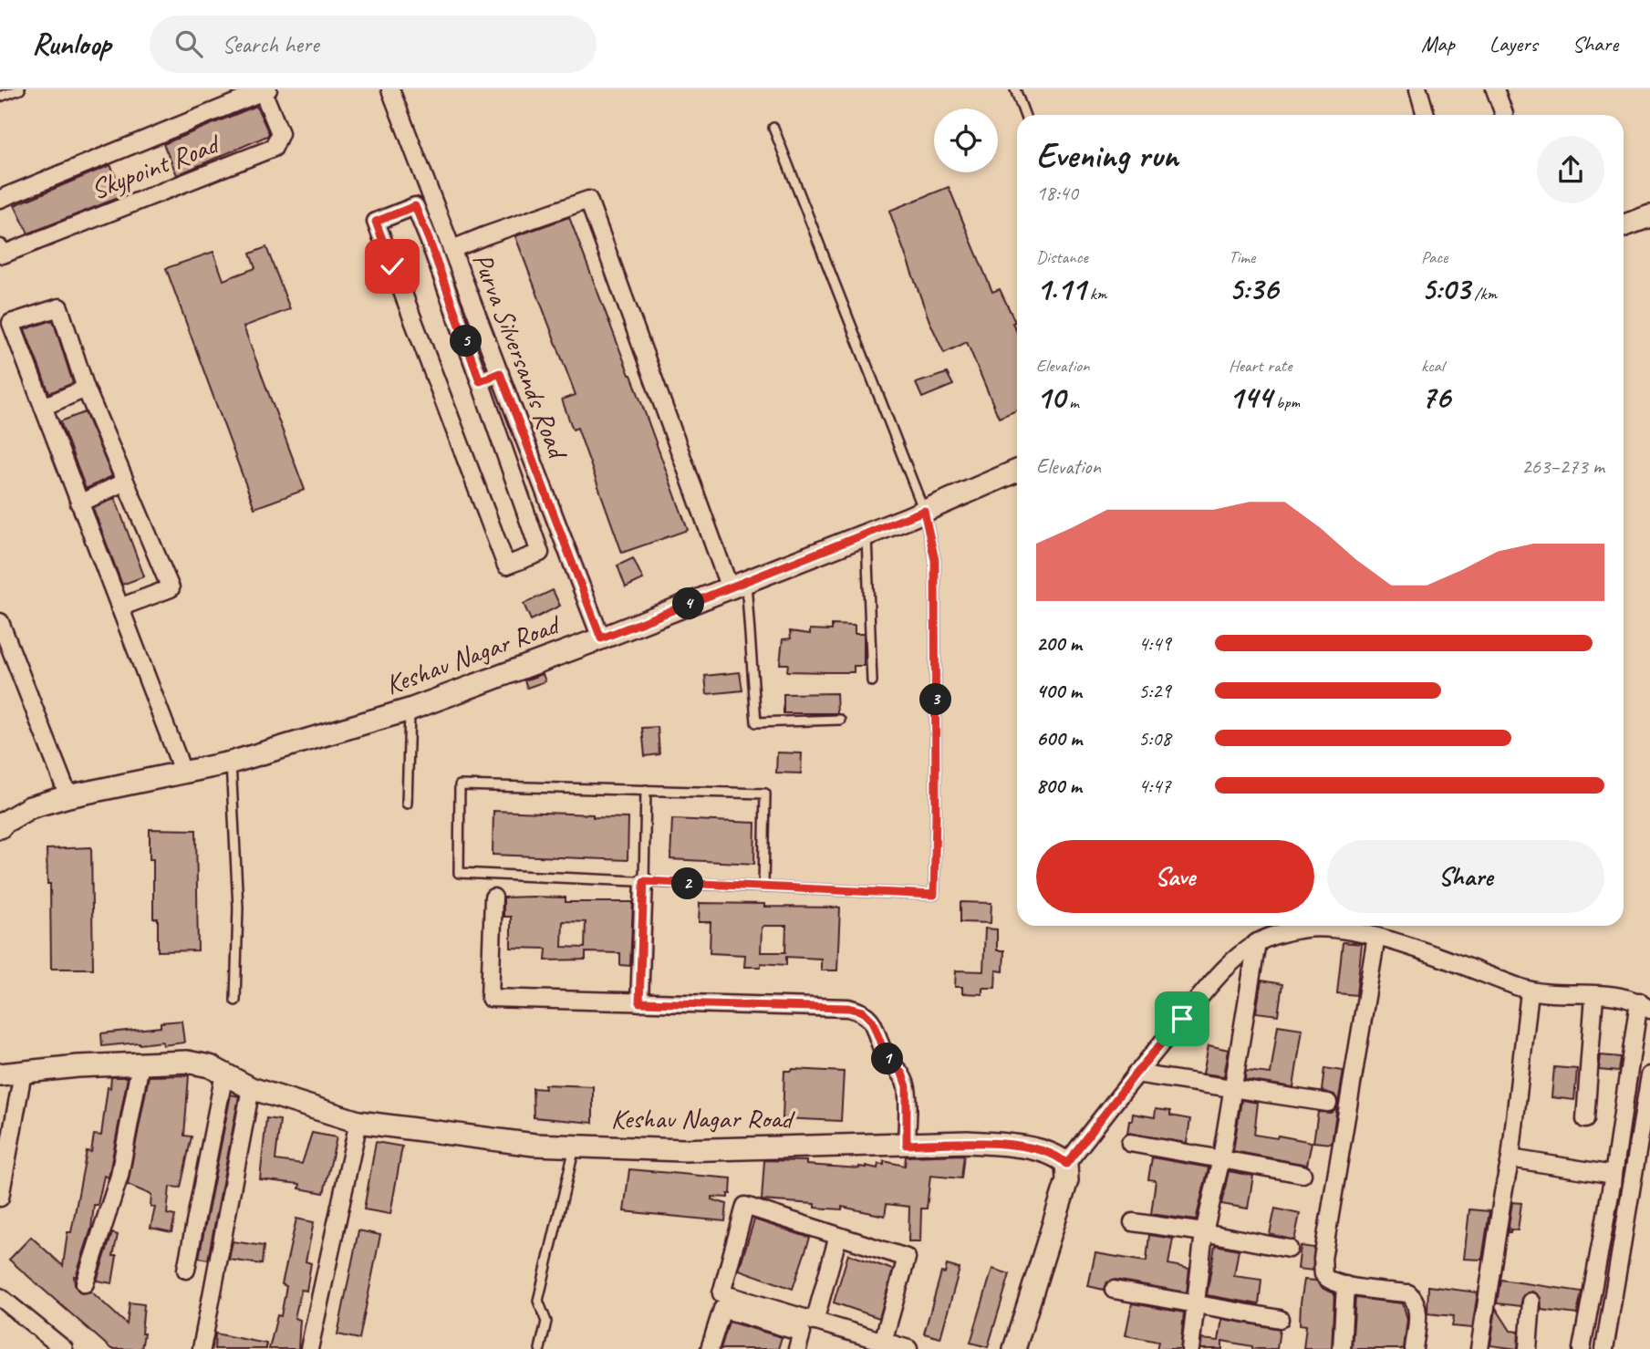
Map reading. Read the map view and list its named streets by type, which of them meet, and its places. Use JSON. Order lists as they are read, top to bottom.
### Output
{
  "streets": {
    "street": ["Skypoint Road", "Purva Silversands Road", "Keshav Nagar Road"]
  },
  "crossings": [
    ["Purva Silversands Road", "Keshav Nagar Road"]
  ],
  "page": {
    "header": "Runloop",
    "search": "Search here",
    "nav": ["Map", "Layers", "Share"],
    "heading": ["Evening run", "18:40"],
    "stats": [
      ["Distance", "1.11 km"],
      ["Time", "5:36"],
      ["Pace", "5:03 /km"],
      ["Elevation", "10 m"],
      ["Heart rate", "144 bpm"],
      ["kcal", "76"]
    ],
    "pins": [
      "5",
      "4",
      "3",
      "2",
      "1"
    ],
    "chart": ["Elevation", "263–273 m"],
    "list": [
      {
        "name": "200 m",
        "note": "4:49"
      },
      {
        "name": "400 m",
        "note": "5:29"
      },
      {
        "name": "600 m",
        "note": "5:08"
      },
      {
        "name": "800 m",
        "note": "4:47"
      }
    ],
    "buttons": ["Save", "Share"]
  }
}
